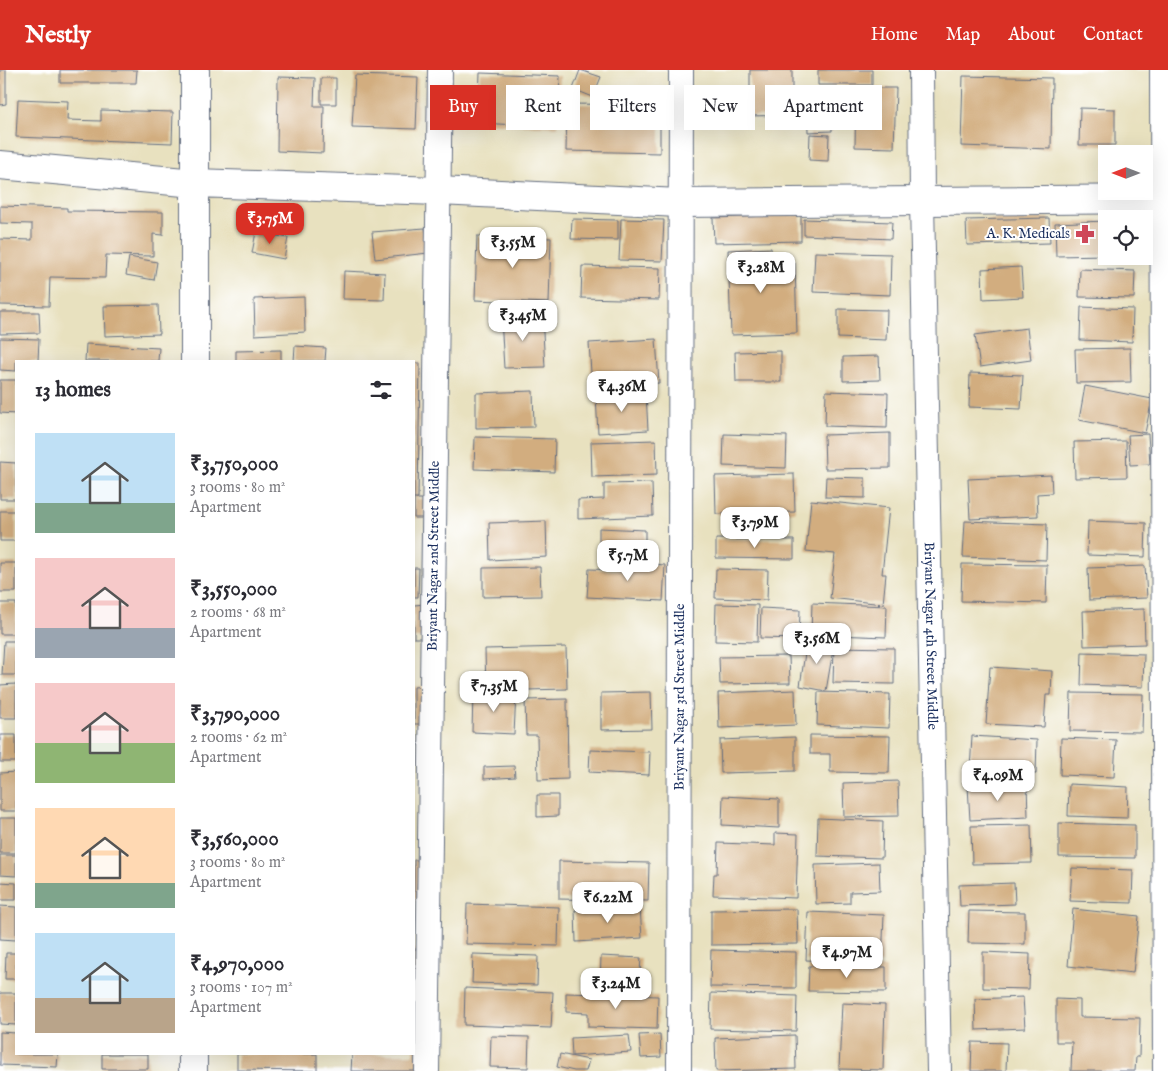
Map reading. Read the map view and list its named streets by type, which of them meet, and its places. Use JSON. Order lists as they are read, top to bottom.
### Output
{
  "streets": {
    "street": ["Briyant Nagar 2nd Street Middle", "Briyant Nagar 4th Street Middle", "Briyant Nagar 3rd Street Middle"]
  },
  "places": {
    "pharmacy": ["A. K. Medicals"]
  },
  "north": "left",
  "page": {
    "header": "Nestly",
    "nav": [
      "Home",
      "Map",
      "About",
      "Contact"
    ],
    "chip": [
      "Buy",
      "Rent",
      "Filters",
      "New",
      "Apartment"
    ],
    "price": [
      "₹3.75M",
      "₹3.55M",
      "₹3.28M",
      "₹3.45M",
      "₹4.36M",
      "₹3.79M",
      "₹5.7M",
      "₹3.56M",
      "₹7.35M",
      "₹4.09M",
      "₹6.22M",
      "₹4.97M",
      "₹3.24M"
    ],
    "heading": "13 homes",
    "list": [
      {
        "name": "₹3,750,000",
        "note": "3 rooms · 80 m² · Apartment"
      },
      {
        "name": "₹3,550,000",
        "note": "2 rooms · 68 m² · Apartment"
      },
      {
        "name": "₹3,790,000",
        "note": "2 rooms · 62 m² · Apartment"
      },
      {
        "name": "₹3,560,000",
        "note": "3 rooms · 80 m² · Apartment"
      },
      {
        "name": "₹4,970,000",
        "note": "3 rooms · 107 m² · Apartment"
      }
    ]
  }
}
